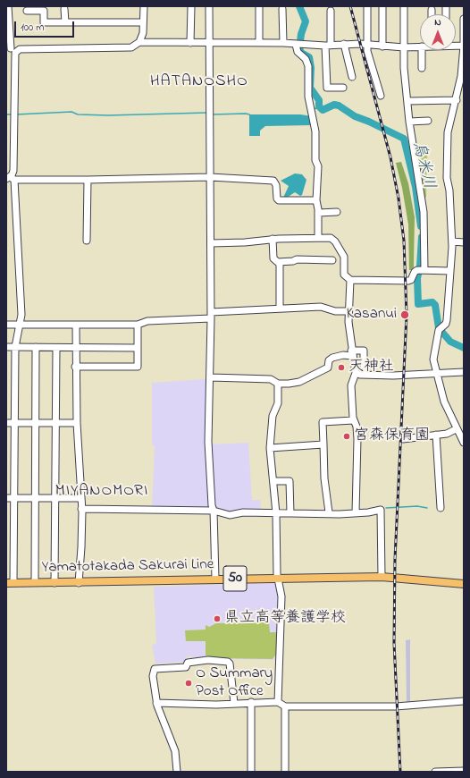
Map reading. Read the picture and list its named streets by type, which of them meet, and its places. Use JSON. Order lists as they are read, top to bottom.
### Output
{
  "streets": {
    "main road": ["Yamatotakada Sakurai Line", "50"]
  },
  "districts": ["HATANOSHO", "MIYANOMORI"],
  "water": ["烏米川"],
  "places": [
    "Kasanui",
    "天神社",
    "宮森保育園",
    "県立高等養護学校",
    "O Summary Post Office"
  ],
  "scale_bar": "100 m",
  "north": "top"
}
